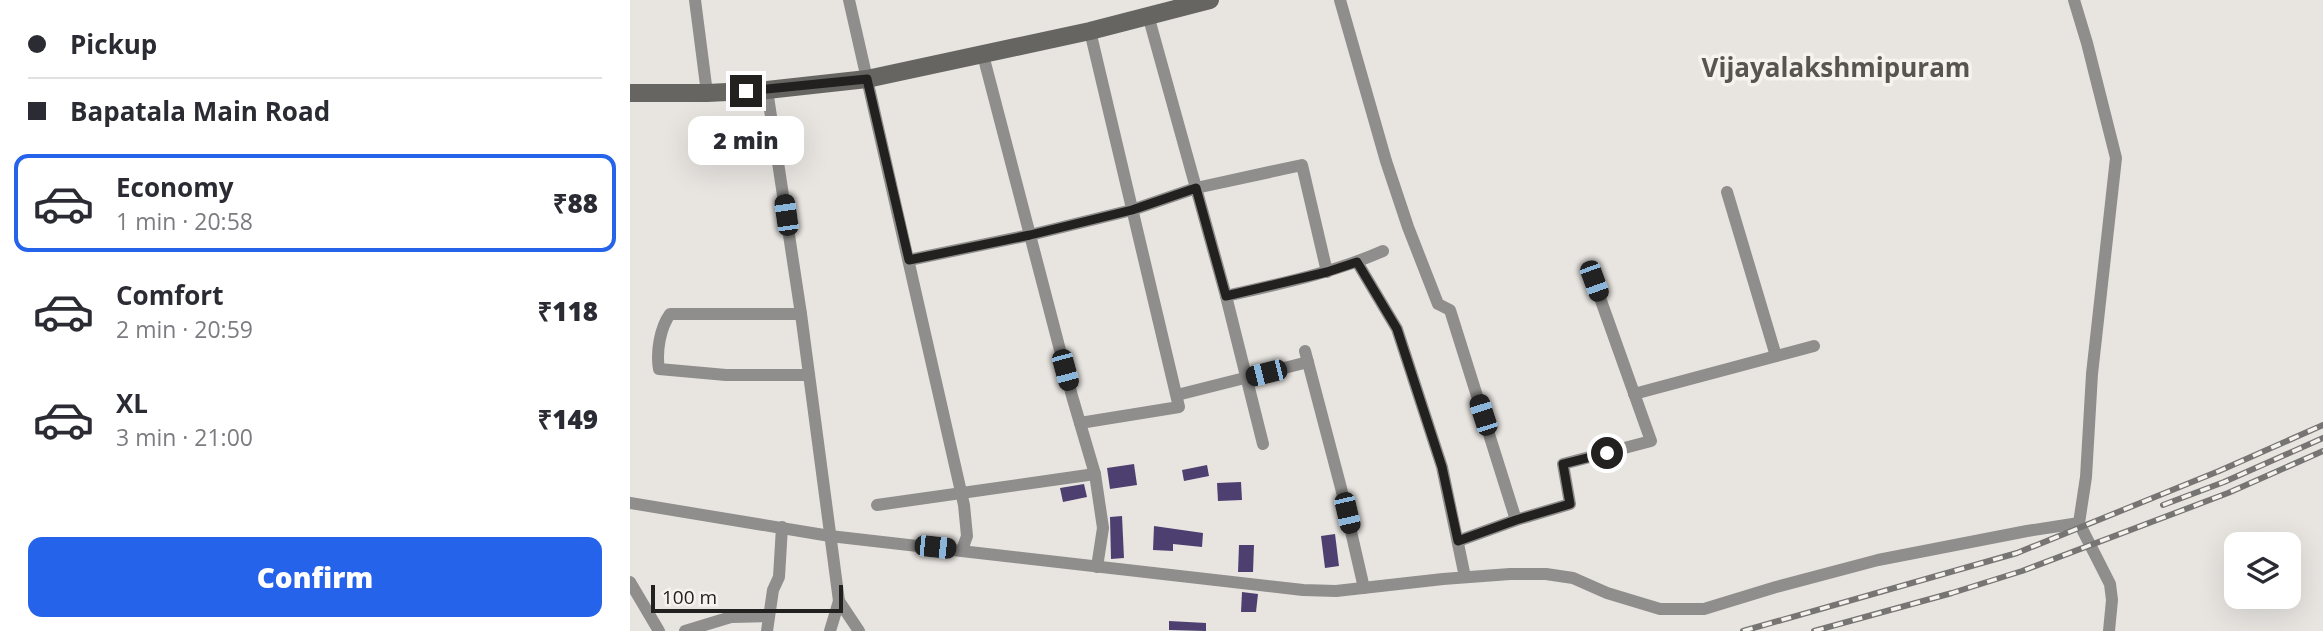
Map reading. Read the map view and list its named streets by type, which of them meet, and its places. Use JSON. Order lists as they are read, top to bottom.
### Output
{
  "districts": ["Vijayalakshmipuram"],
  "scale_bar": "100 m",
  "page": {
    "banner": ["Pickup", "Bapatala Main Road"],
    "bubble": "2 min",
    "list": [
      {
        "name": "Economy",
        "note": "1 min · 20:58",
        "value": "₹88"
      },
      {
        "name": "Comfort",
        "note": "2 min · 20:59",
        "value": "₹118"
      },
      {
        "name": "XL",
        "note": "3 min · 21:00",
        "value": "₹149"
      }
    ],
    "buttons": "Confirm",
    "scale": "100 m"
  }
}
